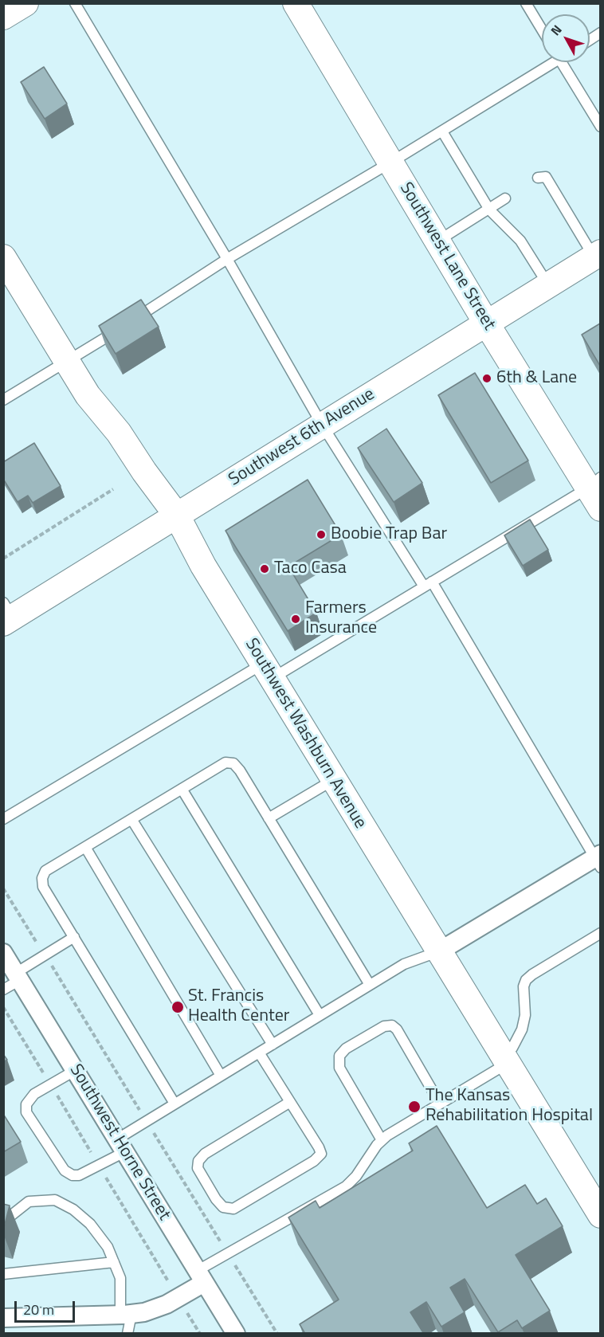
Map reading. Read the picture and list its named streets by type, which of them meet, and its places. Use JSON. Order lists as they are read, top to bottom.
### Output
{
  "streets": {
    "main road": ["Southwest Lane Street", "Southwest 6th Avenue", "Southwest Washburn Avenue"],
    "street": ["Southwest Horne Street"]
  },
  "crossings": [
    ["Southwest Lane Street", "Southwest 6th Avenue"],
    ["Southwest 6th Avenue", "Southwest Washburn Avenue"]
  ],
  "places": [
    "6th & Lane",
    "Boobie Trap Bar",
    "Taco Casa",
    "Farmers Insurance",
    "St. Francis Health Center",
    "The Kansas Rehabilitation Hospital"
  ],
  "scale_bar": "20 m",
  "north": "top left"
}
